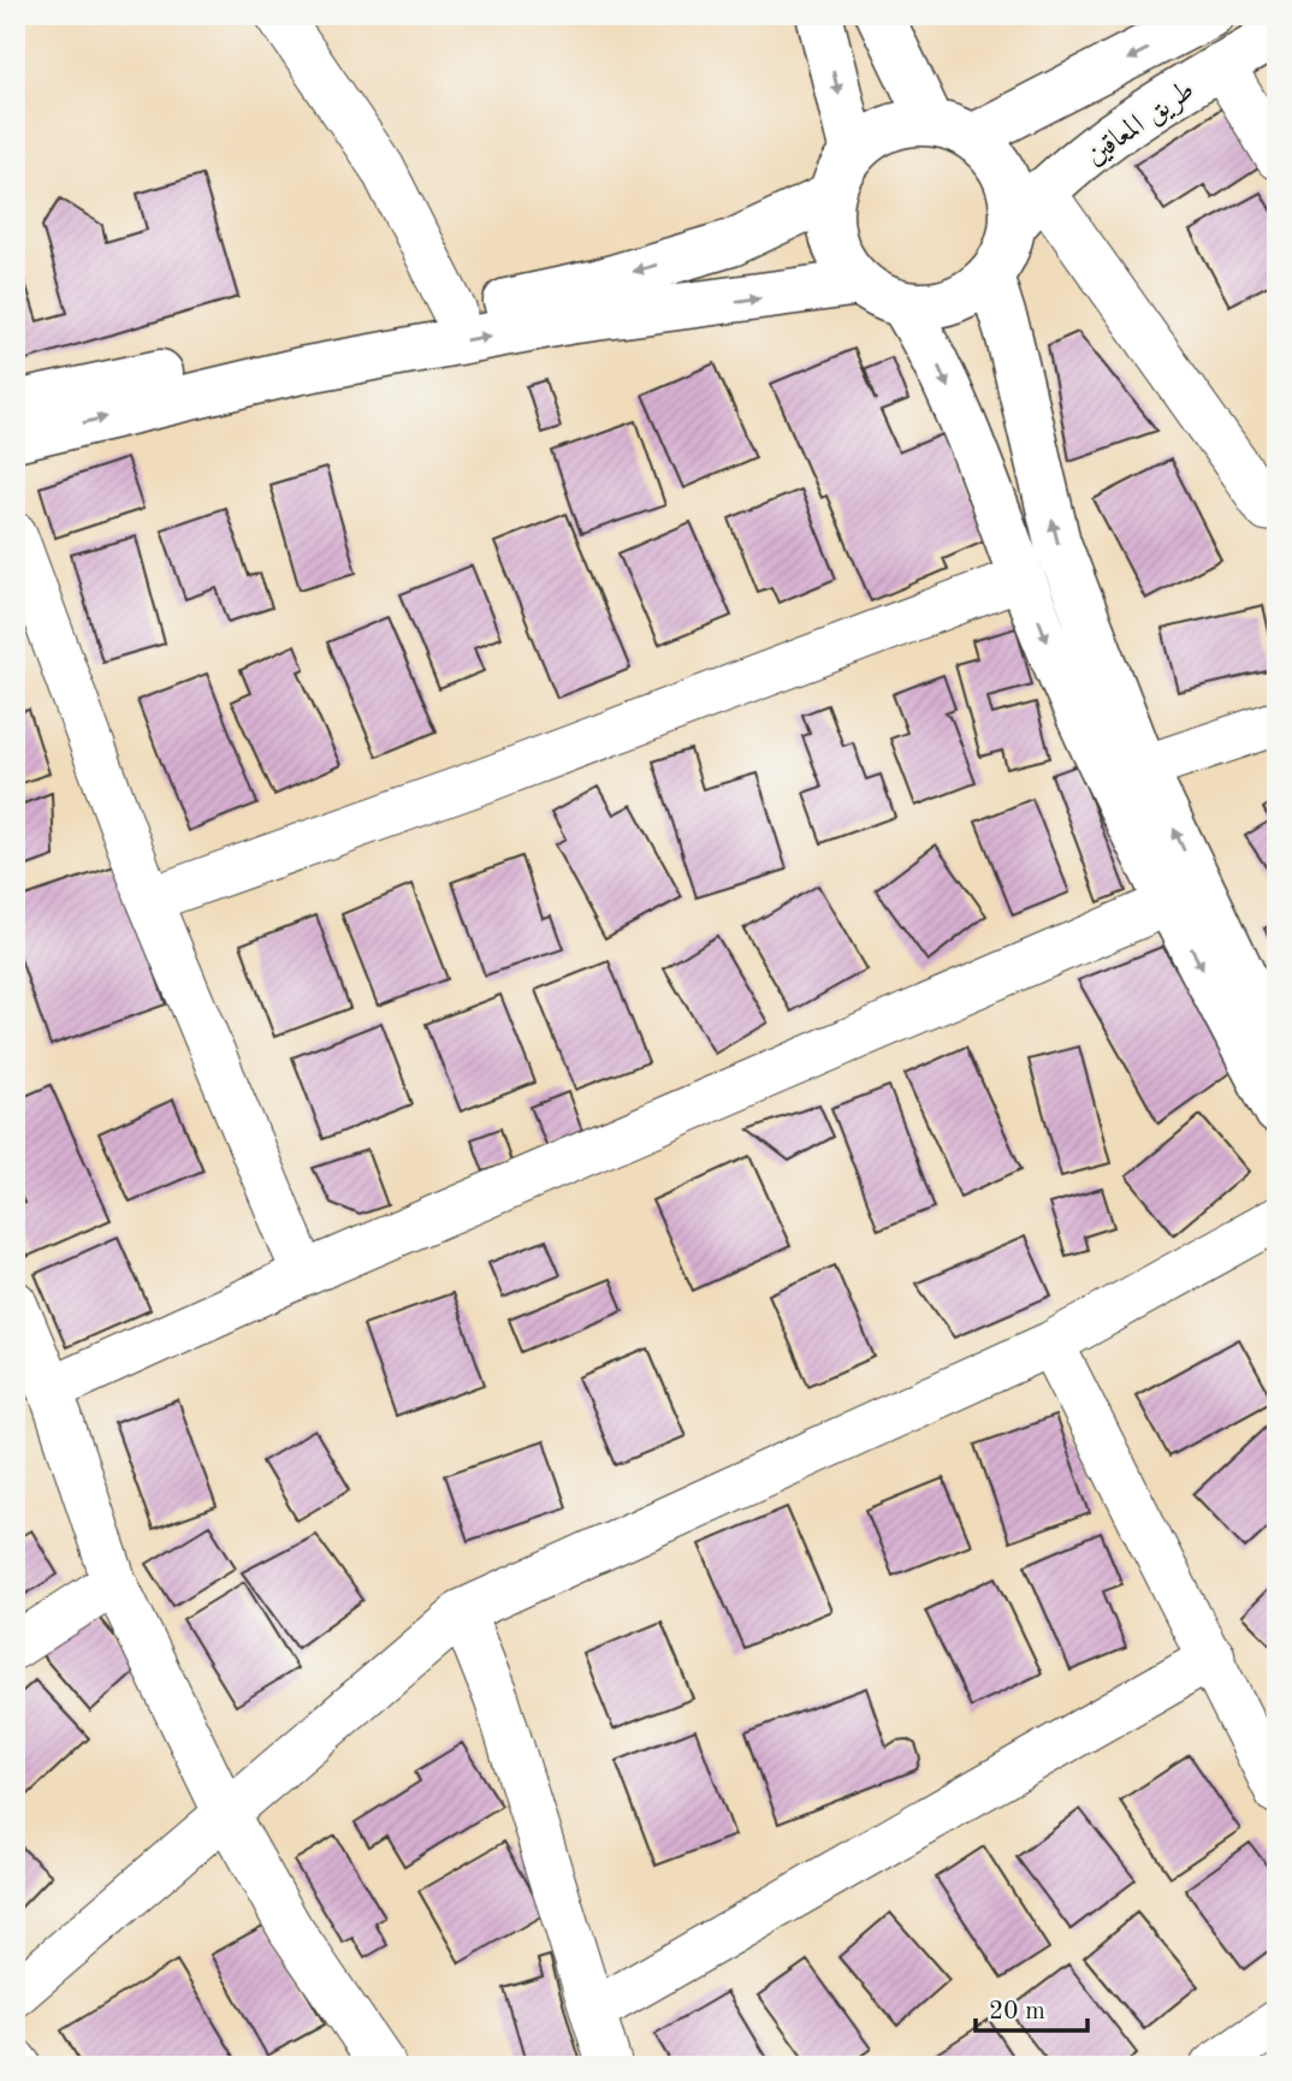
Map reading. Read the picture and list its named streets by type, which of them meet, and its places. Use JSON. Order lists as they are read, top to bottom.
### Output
{
  "streets": {
    "street": ["طريق المعاقين"]
  },
  "scale_bar": "20 m"
}
